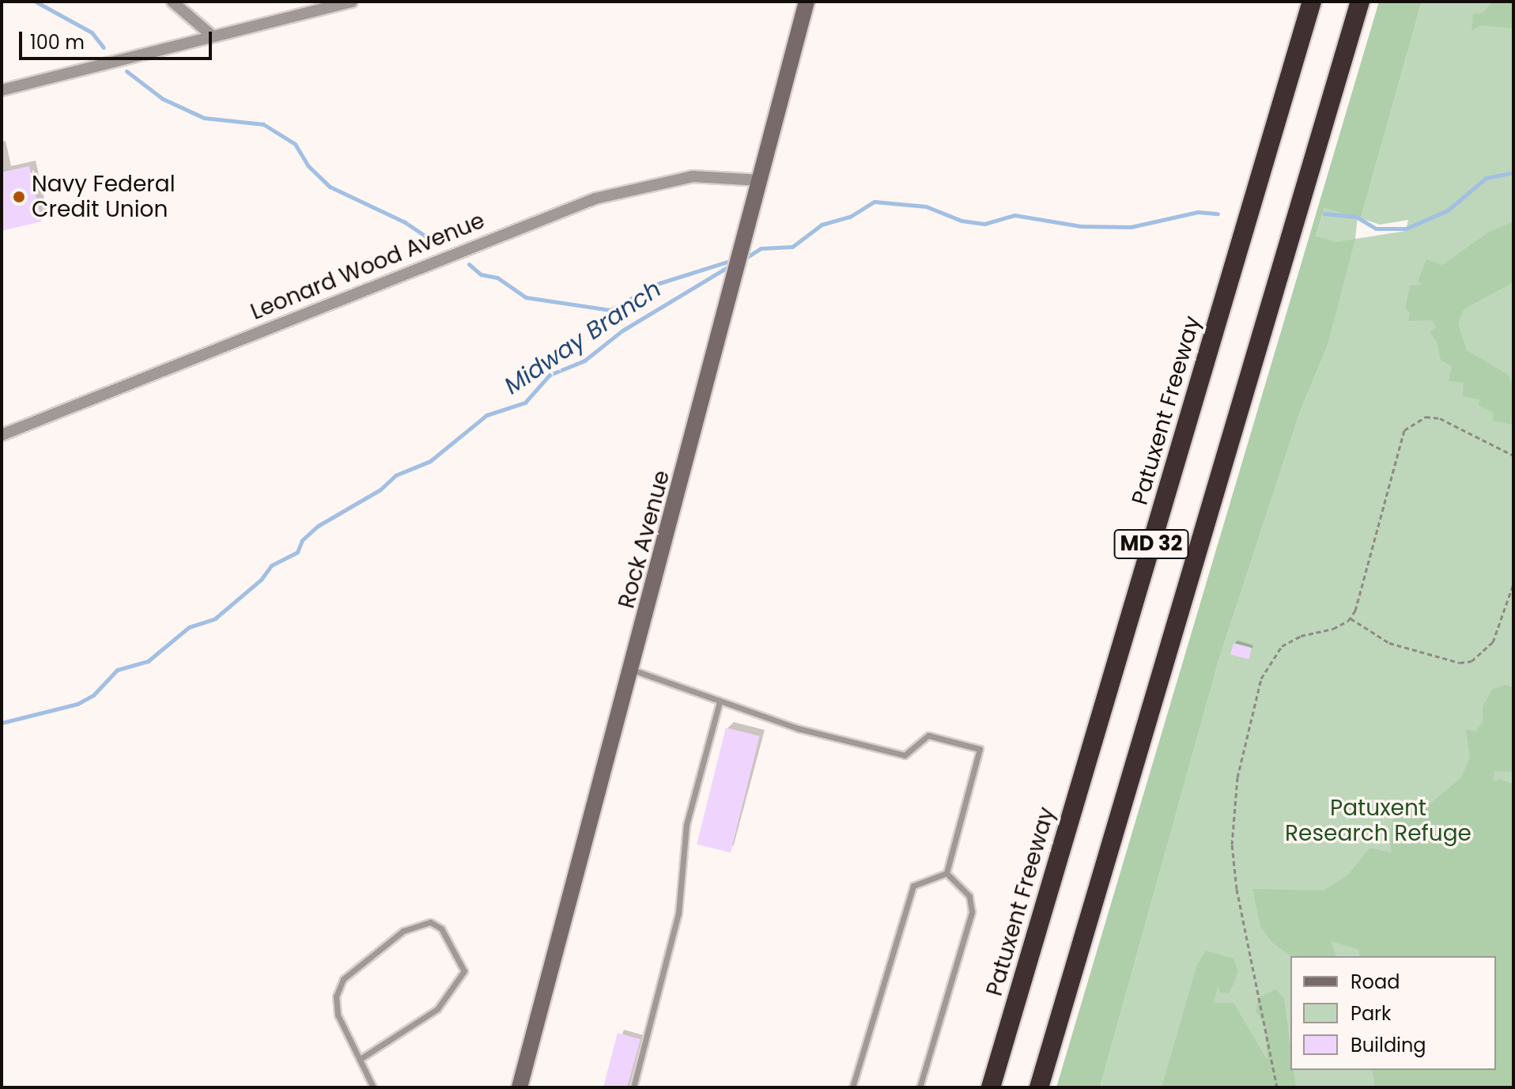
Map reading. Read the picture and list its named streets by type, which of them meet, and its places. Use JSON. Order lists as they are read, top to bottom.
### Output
{
  "streets": {
    "highway": ["Patuxent Freeway", "MD 32"],
    "street": ["Leonard Wood Avenue", "Rock Avenue"]
  },
  "crossings": [
    ["Leonard Wood Avenue", "Rock Avenue"]
  ],
  "water": ["Midway Branch"],
  "parks": ["Patuxent Research Refuge"],
  "places": ["Navy Federal Credit Union"],
  "legend": ["Road", "Park", "Building"],
  "scale_bar": "100 m"
}
